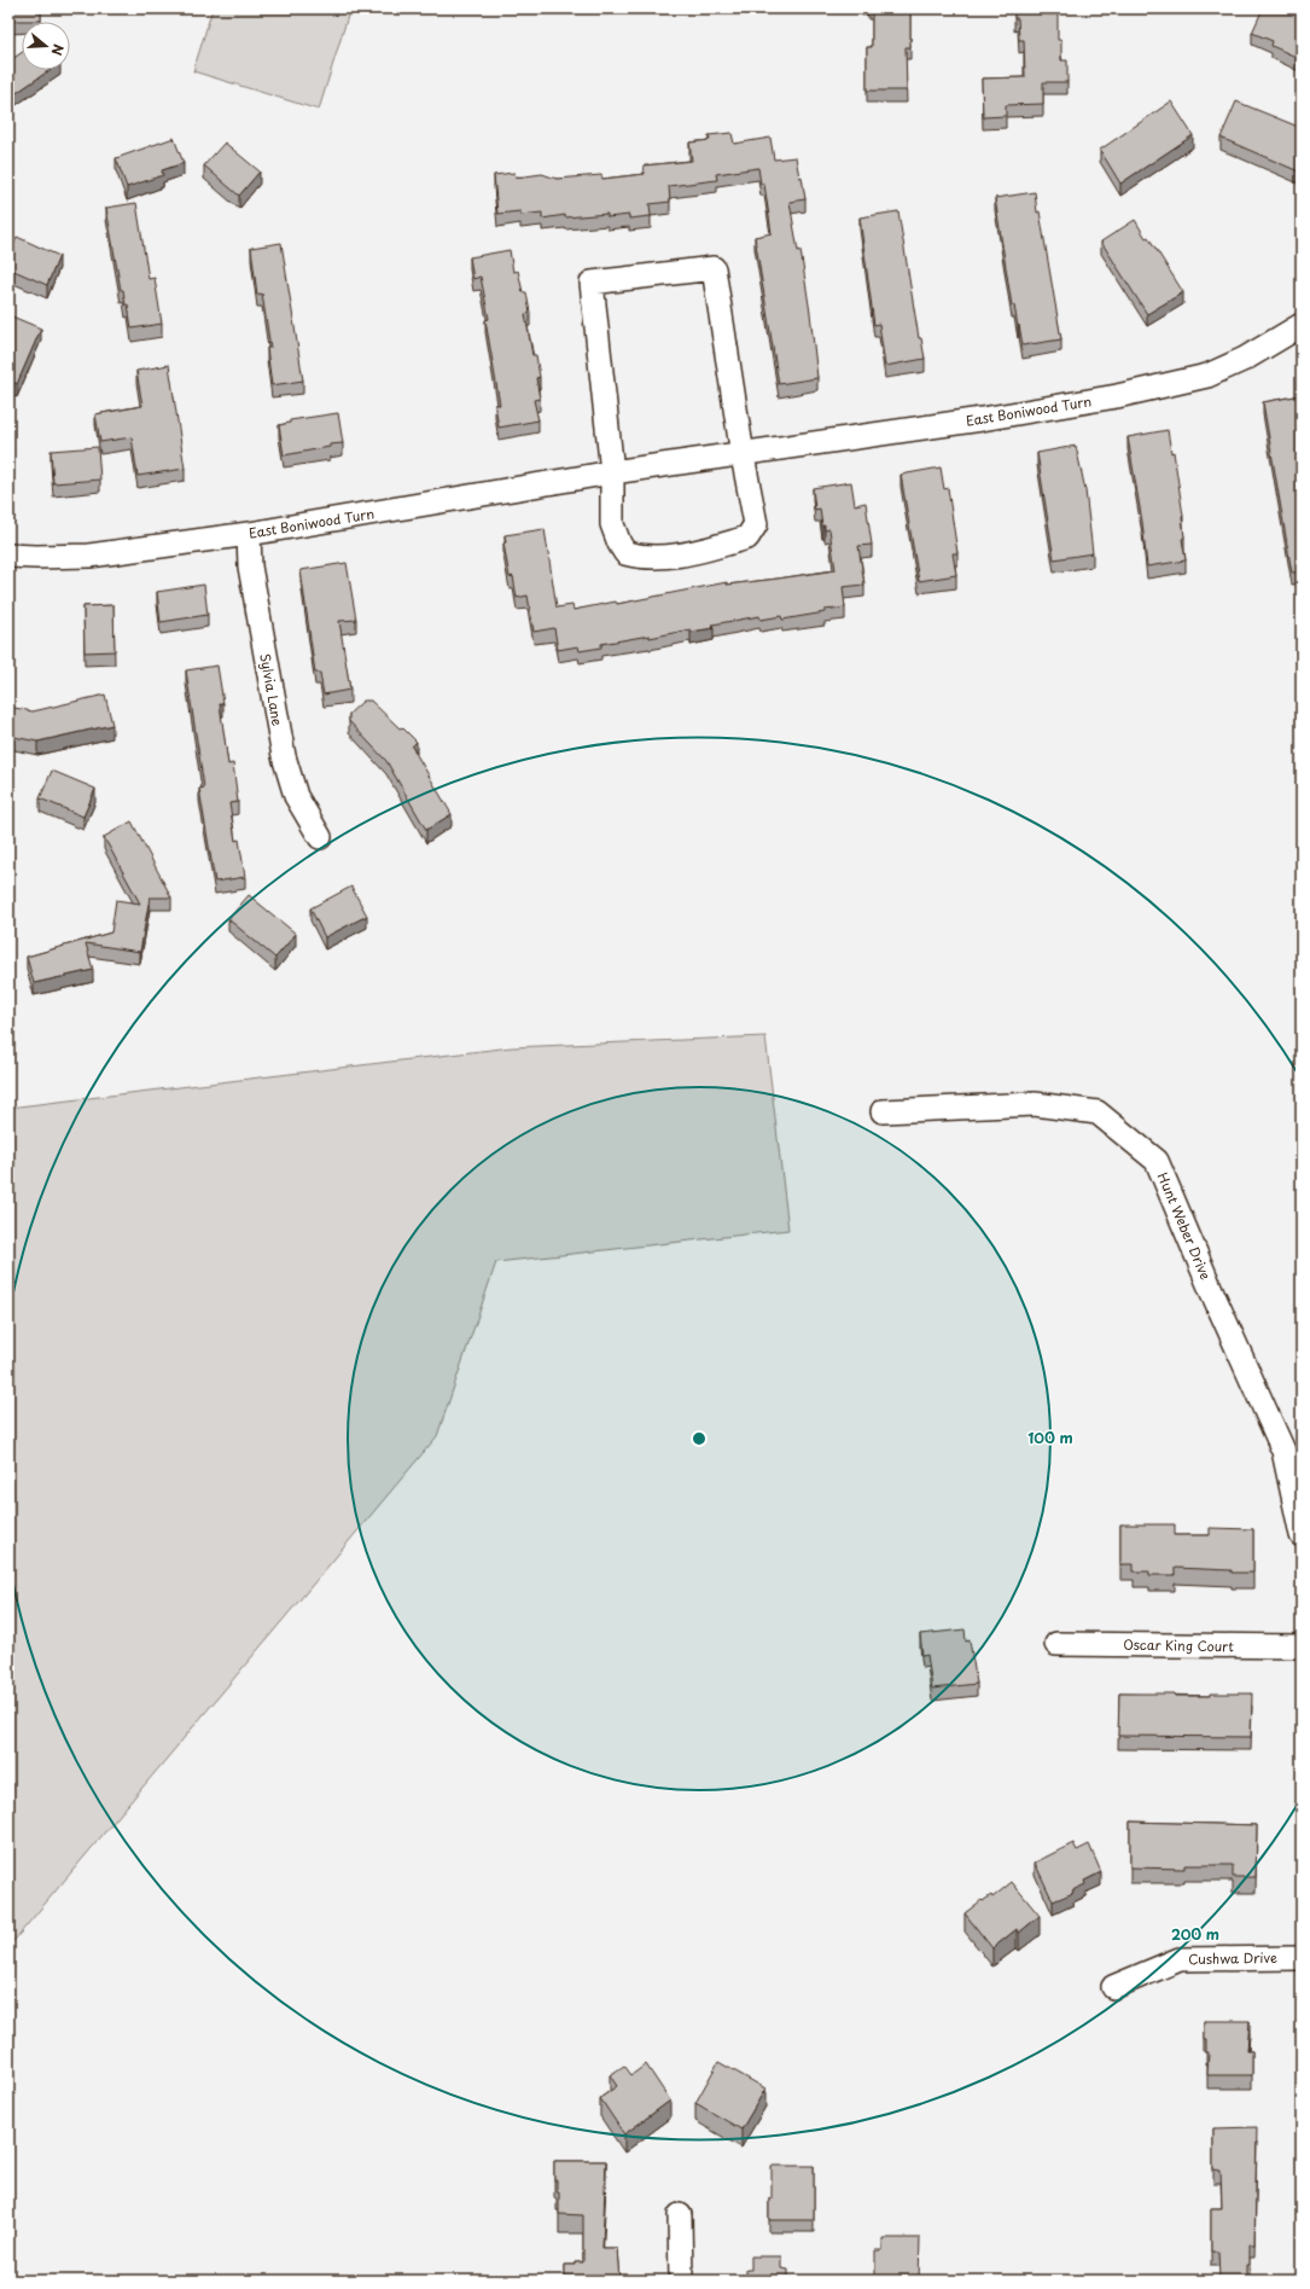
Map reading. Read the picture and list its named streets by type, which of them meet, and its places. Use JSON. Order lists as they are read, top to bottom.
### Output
{
  "streets": {
    "street": [
      "East Boniwood Turn",
      "Sylvia Lane",
      "Hunt Weber Drive",
      "Oscar King Court",
      "Cushwa Drive"
    ]
  },
  "crossings": [
    ["East Boniwood Turn", "Sylvia Lane"]
  ],
  "north": "right",
  "rings": ["100 m", "200 m"]
}
